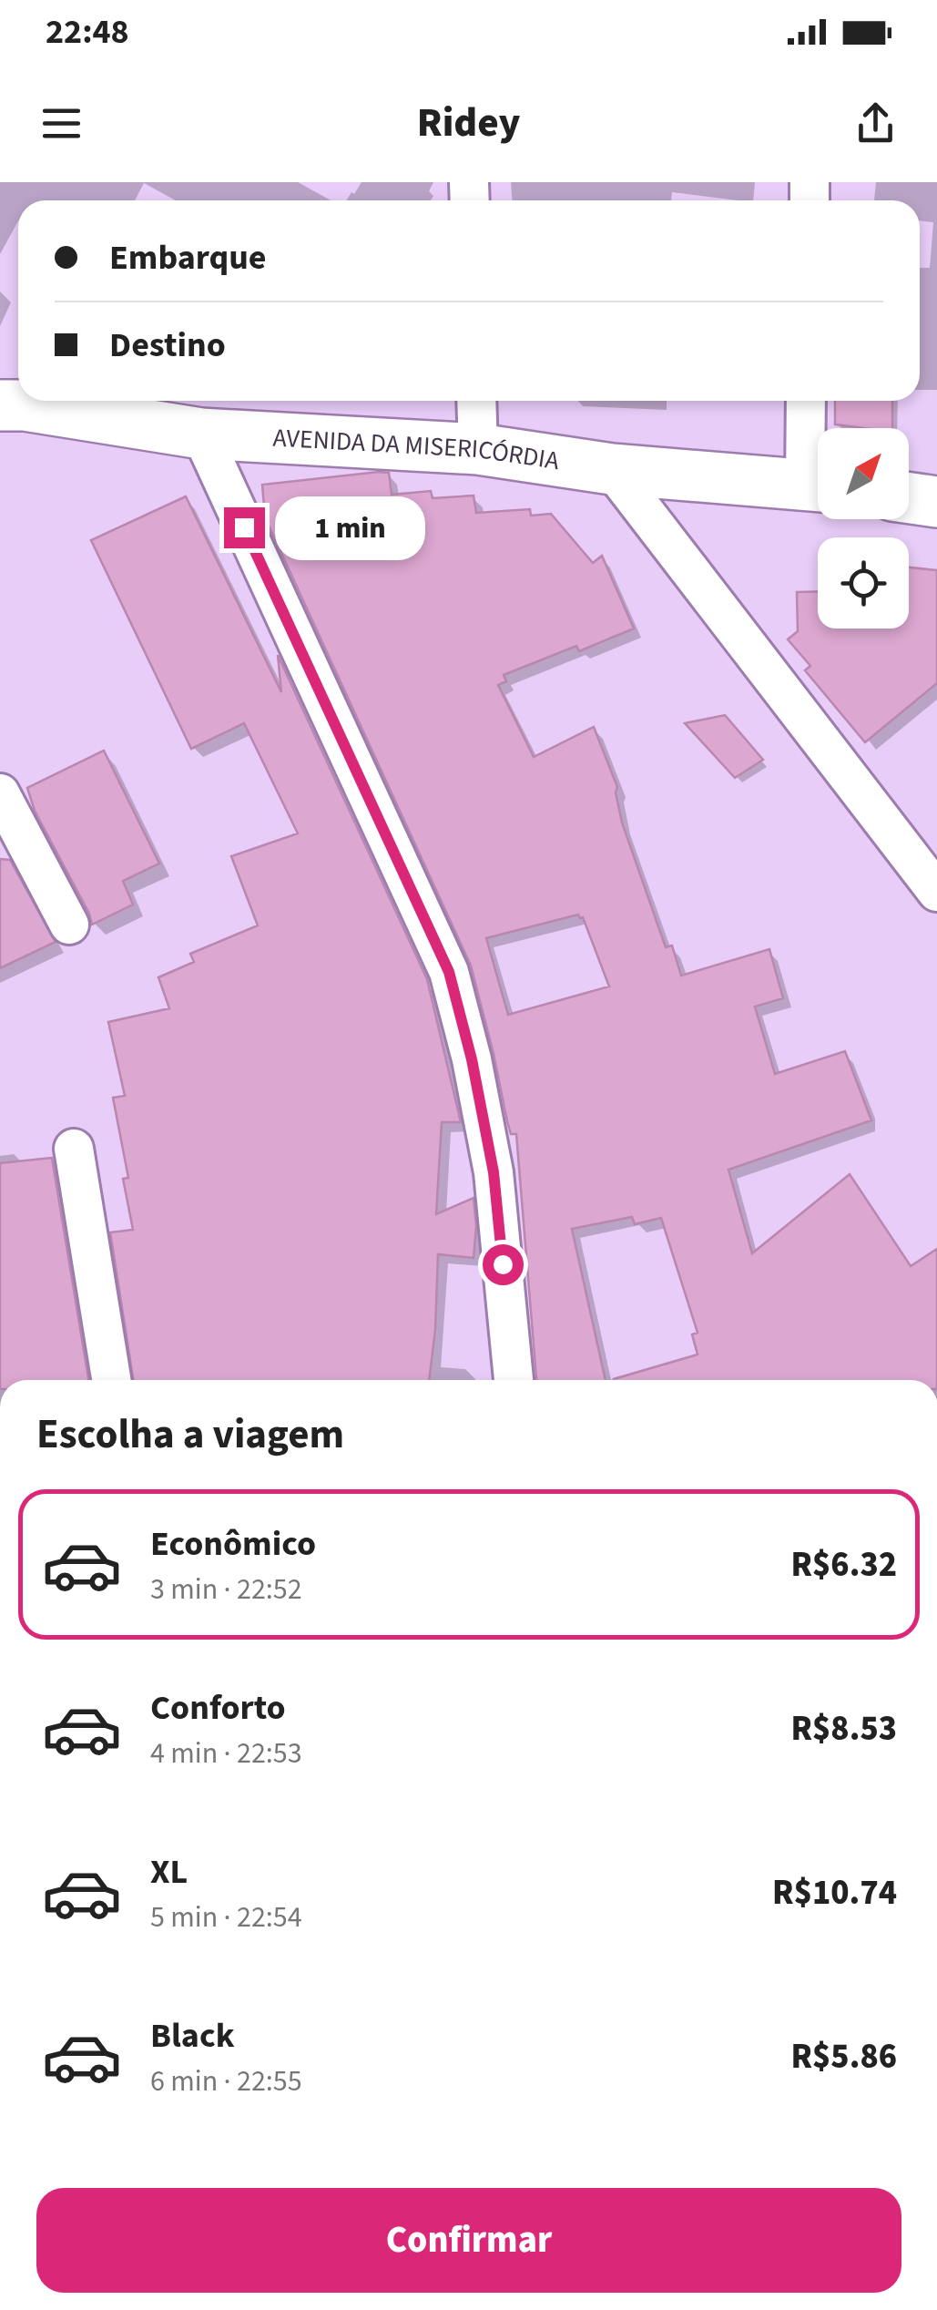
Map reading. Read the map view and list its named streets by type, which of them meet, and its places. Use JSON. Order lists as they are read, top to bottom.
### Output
{
  "streets": {
    "street": ["AVENIDA DA MISERICÓRDIA"]
  },
  "north": "top right",
  "page": {
    "status": "22:48",
    "header": "Ridey",
    "banner": ["Embarque", "Destino"],
    "bubble": "1 min",
    "heading": "Escolha a viagem",
    "list": [
      {
        "name": "Econômico",
        "note": "3 min · 22:52",
        "value": "R$6.32"
      },
      {
        "name": "Conforto",
        "note": "4 min · 22:53",
        "value": "R$8.53"
      },
      {
        "name": "XL",
        "note": "5 min · 22:54",
        "value": "R$10.74"
      },
      {
        "name": "Black",
        "note": "6 min · 22:55",
        "value": "R$5.86"
      }
    ],
    "buttons": "Confirmar"
  }
}
